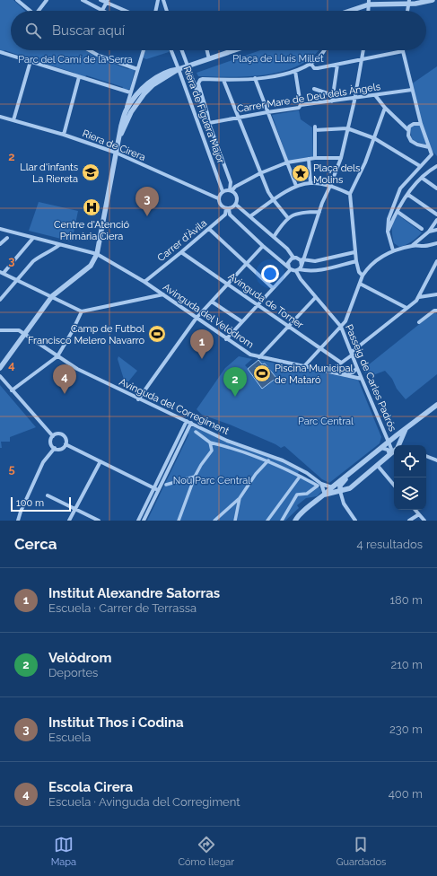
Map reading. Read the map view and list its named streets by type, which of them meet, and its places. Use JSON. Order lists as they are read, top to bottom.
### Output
{
  "streets": {
    "street": [
      "Carrer Mare de Deu dels Àngels",
      "Riera de Figuera Major",
      "Riera de Cirera",
      "Carrer d'Àvila",
      "Avinguda de Torner",
      "Avinguda del Velòdrom",
      "Passeig de Carles Padrós",
      "Avinguda del Corregiment"
    ]
  },
  "crossings": [
    ["Carrer Mare de Deu dels Àngels", "Riera de Figuera Major"],
    ["Riera de Figuera Major", "Riera de Cirera"],
    ["Riera de Figuera Major", "Carrer d'Àvila"],
    ["Riera de Cirera", "Carrer d'Àvila"],
    ["Carrer d'Àvila", "Avinguda de Torner"],
    ["Carrer d'Àvila", "Avinguda del Velòdrom"],
    ["Avinguda del Velòdrom", "Passeig de Carles Padrós"]
  ],
  "parks": [
    "Plaça de Lluís Millet",
    "Parc del Camí de la Serra",
    "Parc Central",
    "Nou Parc Central"
  ],
  "places": {
    "school or university": ["Llar d'infants La Riereta"],
    "place": ["Plaça dels Molins"],
    "hospital": ["Centre d'Atenció Primària Ciera"],
    "sports": ["Camp de Futbol Francisco Melero Navarro", "Piscina Municipal de Mataró"]
  },
  "scale_bar": "100 m",
  "page": {
    "search": "Buscar aquí",
    "pins": [
      "3",
      "1",
      "4",
      "2"
    ],
    "scale": "100 m",
    "heading": ["Cerca", "4 resultados"],
    "list": [
      {
        "mark": "1",
        "name": "Institut Alexandre Satorras",
        "note": "Escuela · Carrer de Terrassa",
        "value": "180 m"
      },
      {
        "mark": "2",
        "name": "Velòdrom",
        "note": "Deportes",
        "value": "210 m"
      },
      {
        "mark": "3",
        "name": "Institut Thos i Codina",
        "note": "Escuela",
        "value": "230 m"
      },
      {
        "mark": "4",
        "name": "Escola Cirera",
        "note": "Escuela · Avinguda del Corregiment",
        "value": "400 m"
      }
    ],
    "nav": ["Mapa", "Cómo llegar", "Guardados"]
  },
  "grid": {
    "rows": [
      "2",
      "3",
      "4",
      "5"
    ]
  }
}
